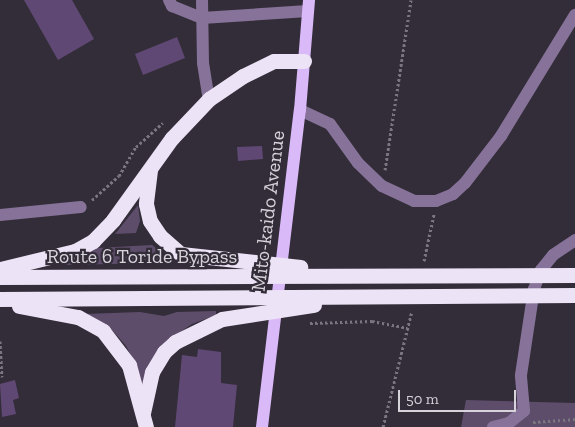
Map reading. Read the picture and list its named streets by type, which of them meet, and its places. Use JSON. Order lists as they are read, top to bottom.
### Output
{
  "streets": {
    "highway": ["Route 6 Toride Bypass"],
    "main road": ["Mito-kaido Avenue"]
  },
  "scale_bar": "50 m"
}
